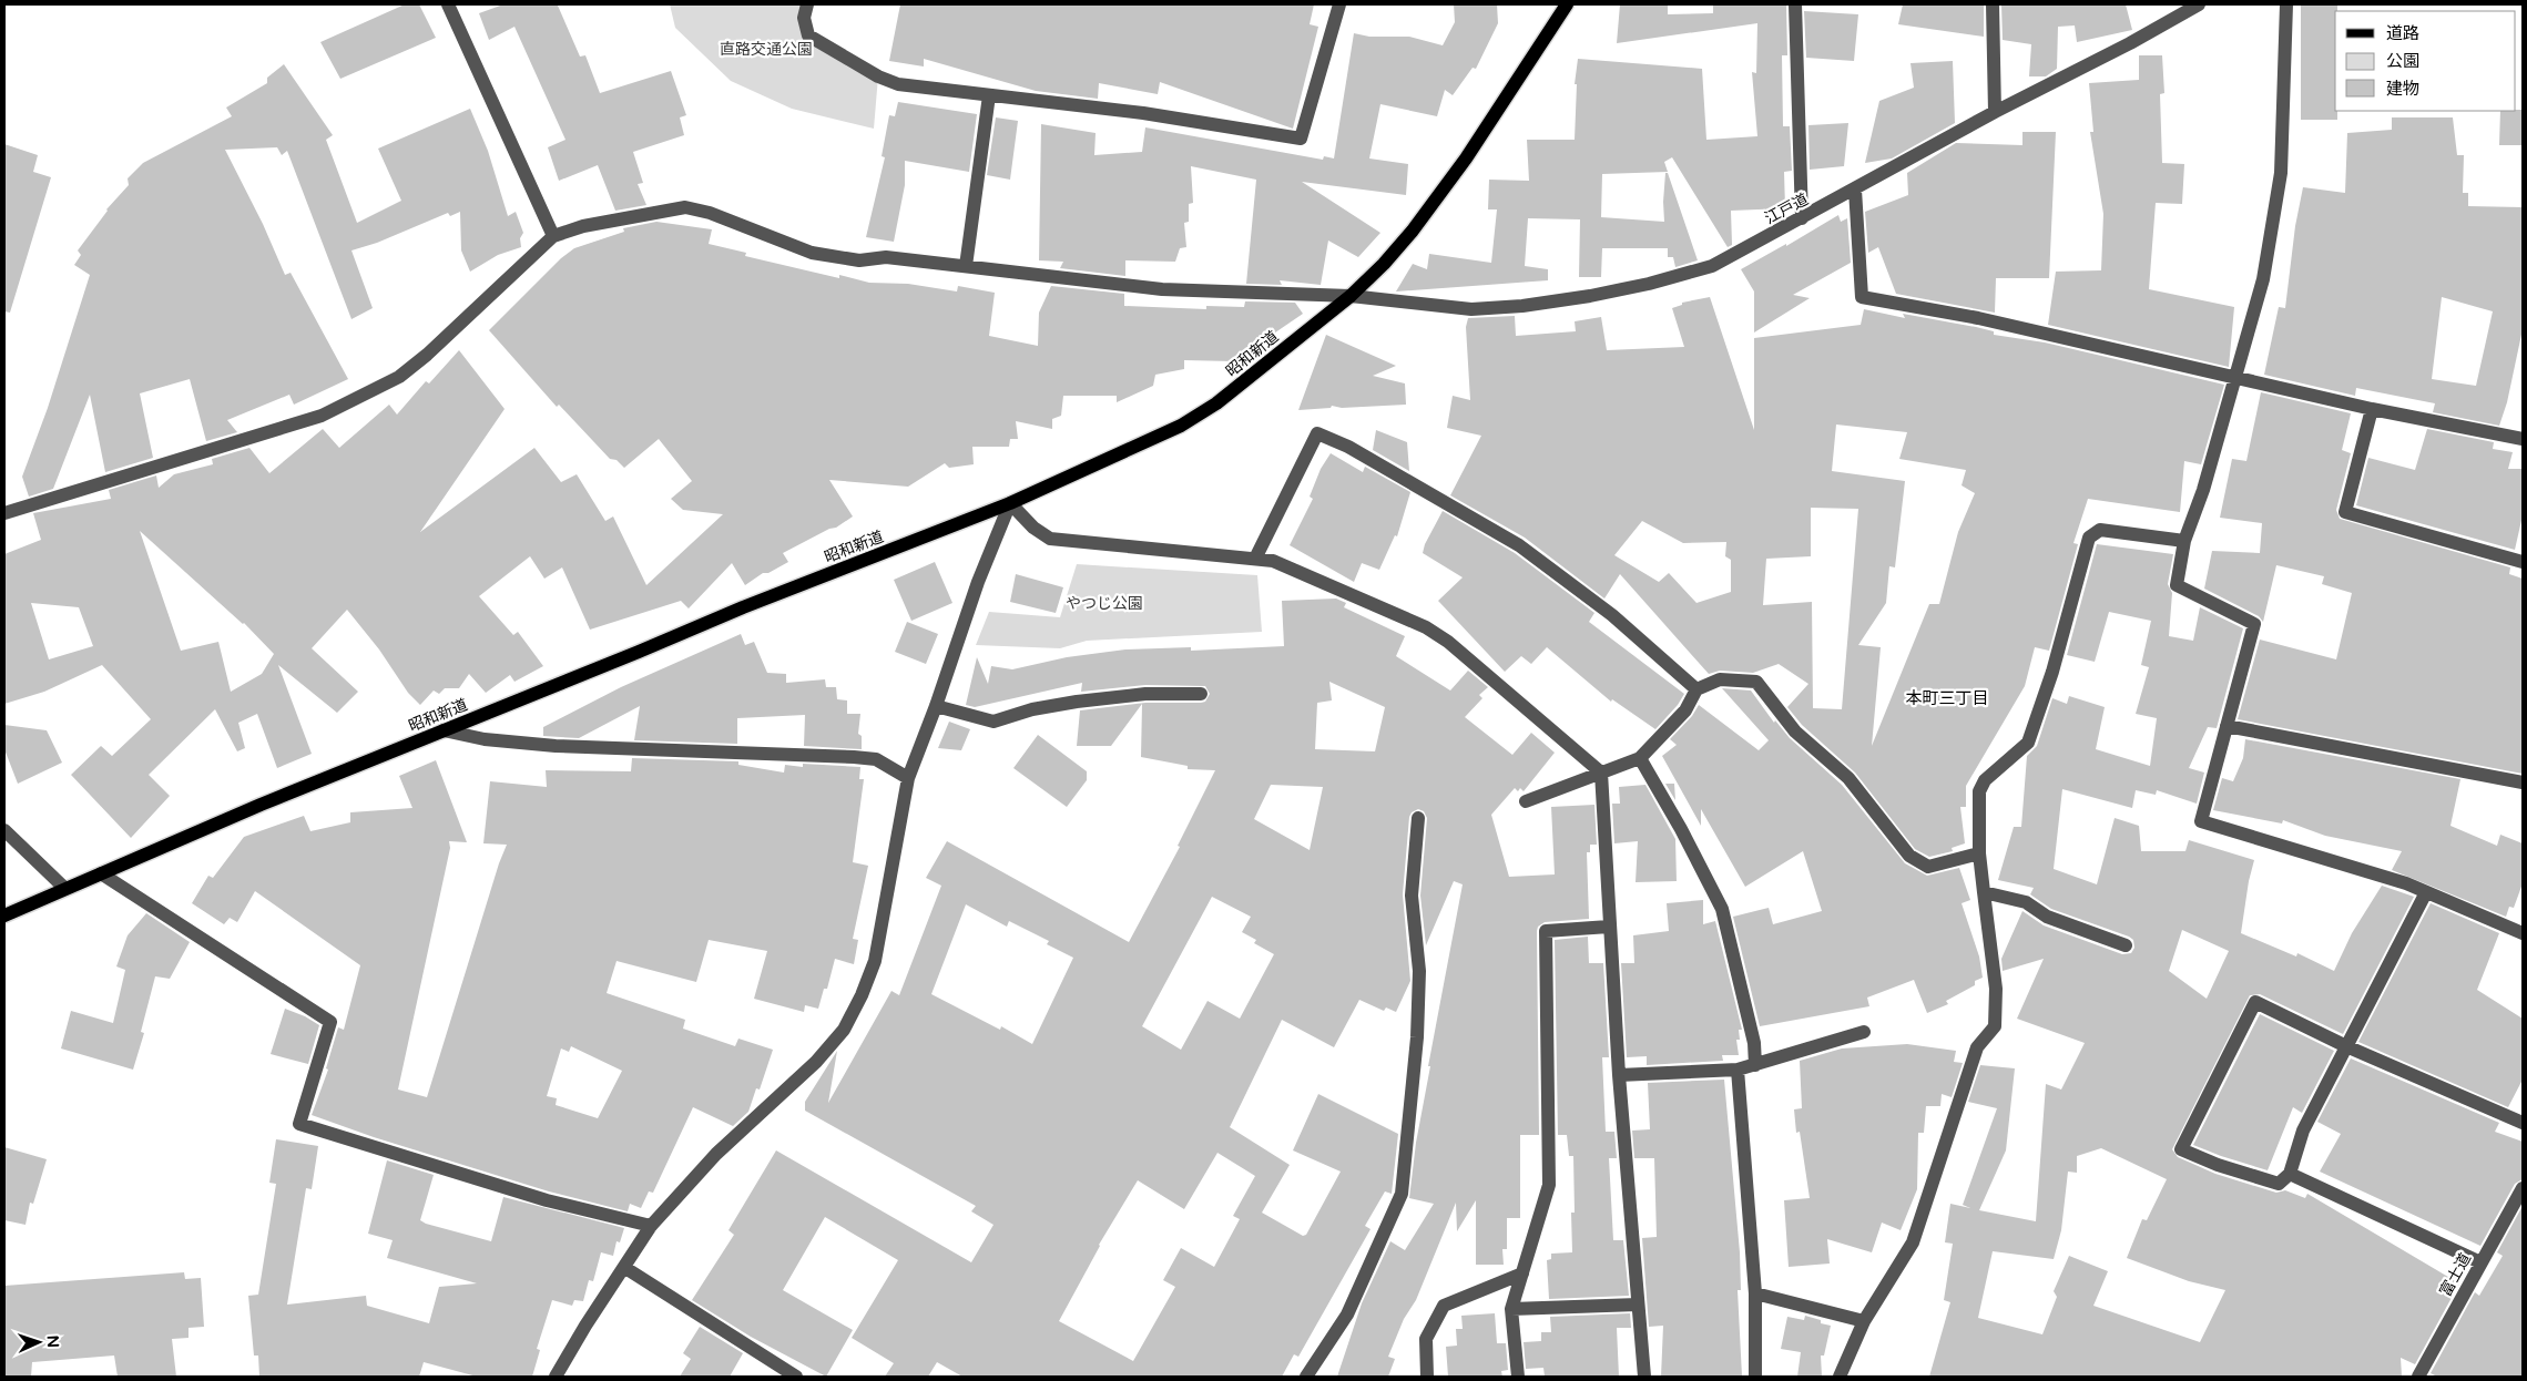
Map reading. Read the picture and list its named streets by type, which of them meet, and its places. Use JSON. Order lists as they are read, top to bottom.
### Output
{
  "streets": {
    "main road": ["昭和新道"],
    "street": ["江戸道", "富士道"]
  },
  "crossings": [
    ["江戸道", "昭和新道"]
  ],
  "districts": ["本町三丁目"],
  "parks": ["直路交通公園", "やつじ公園"],
  "legend": ["道路", "公園", "建物"],
  "north": "right"
}
